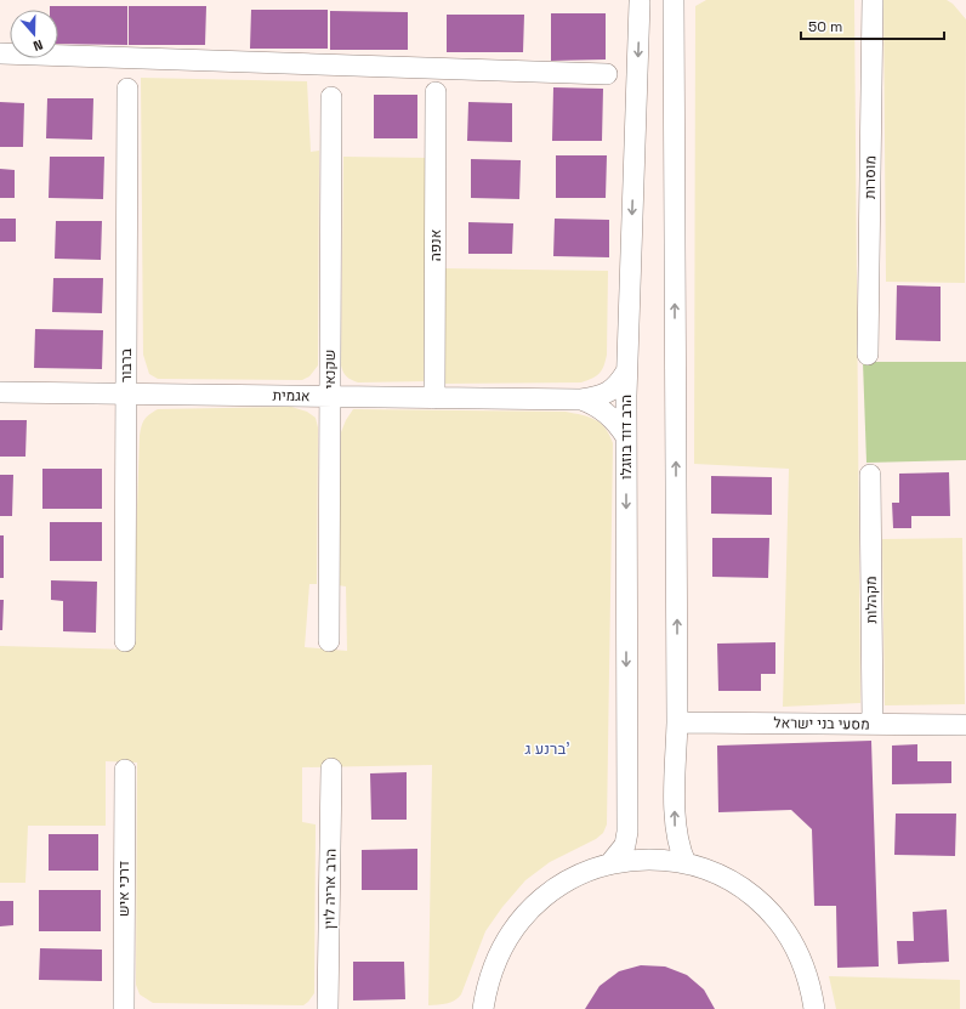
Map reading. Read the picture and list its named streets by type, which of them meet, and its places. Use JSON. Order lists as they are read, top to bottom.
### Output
{
  "streets": {
    "street": [
      "מוסרות",
      "אנפה",
      "ברבור",
      "שקנאי",
      "אגמית",
      "הרב דוד בוזגלו",
      "מקהלות",
      "מסעי בני ישראל",
      "דרכי איש",
      "הרב אריה לוין"
    ]
  },
  "crossings": [
    ["אנפה", "אגמית"],
    ["ברבור", "אגמית"],
    ["שקנאי", "אגמית"],
    ["אגמית", "הרב דוד בוזגלו"],
    ["מקהלות", "מסעי בני ישראל"]
  ],
  "districts": ["ברנע ג'"],
  "scale_bar": "50 m",
  "north": "bottom"
}
